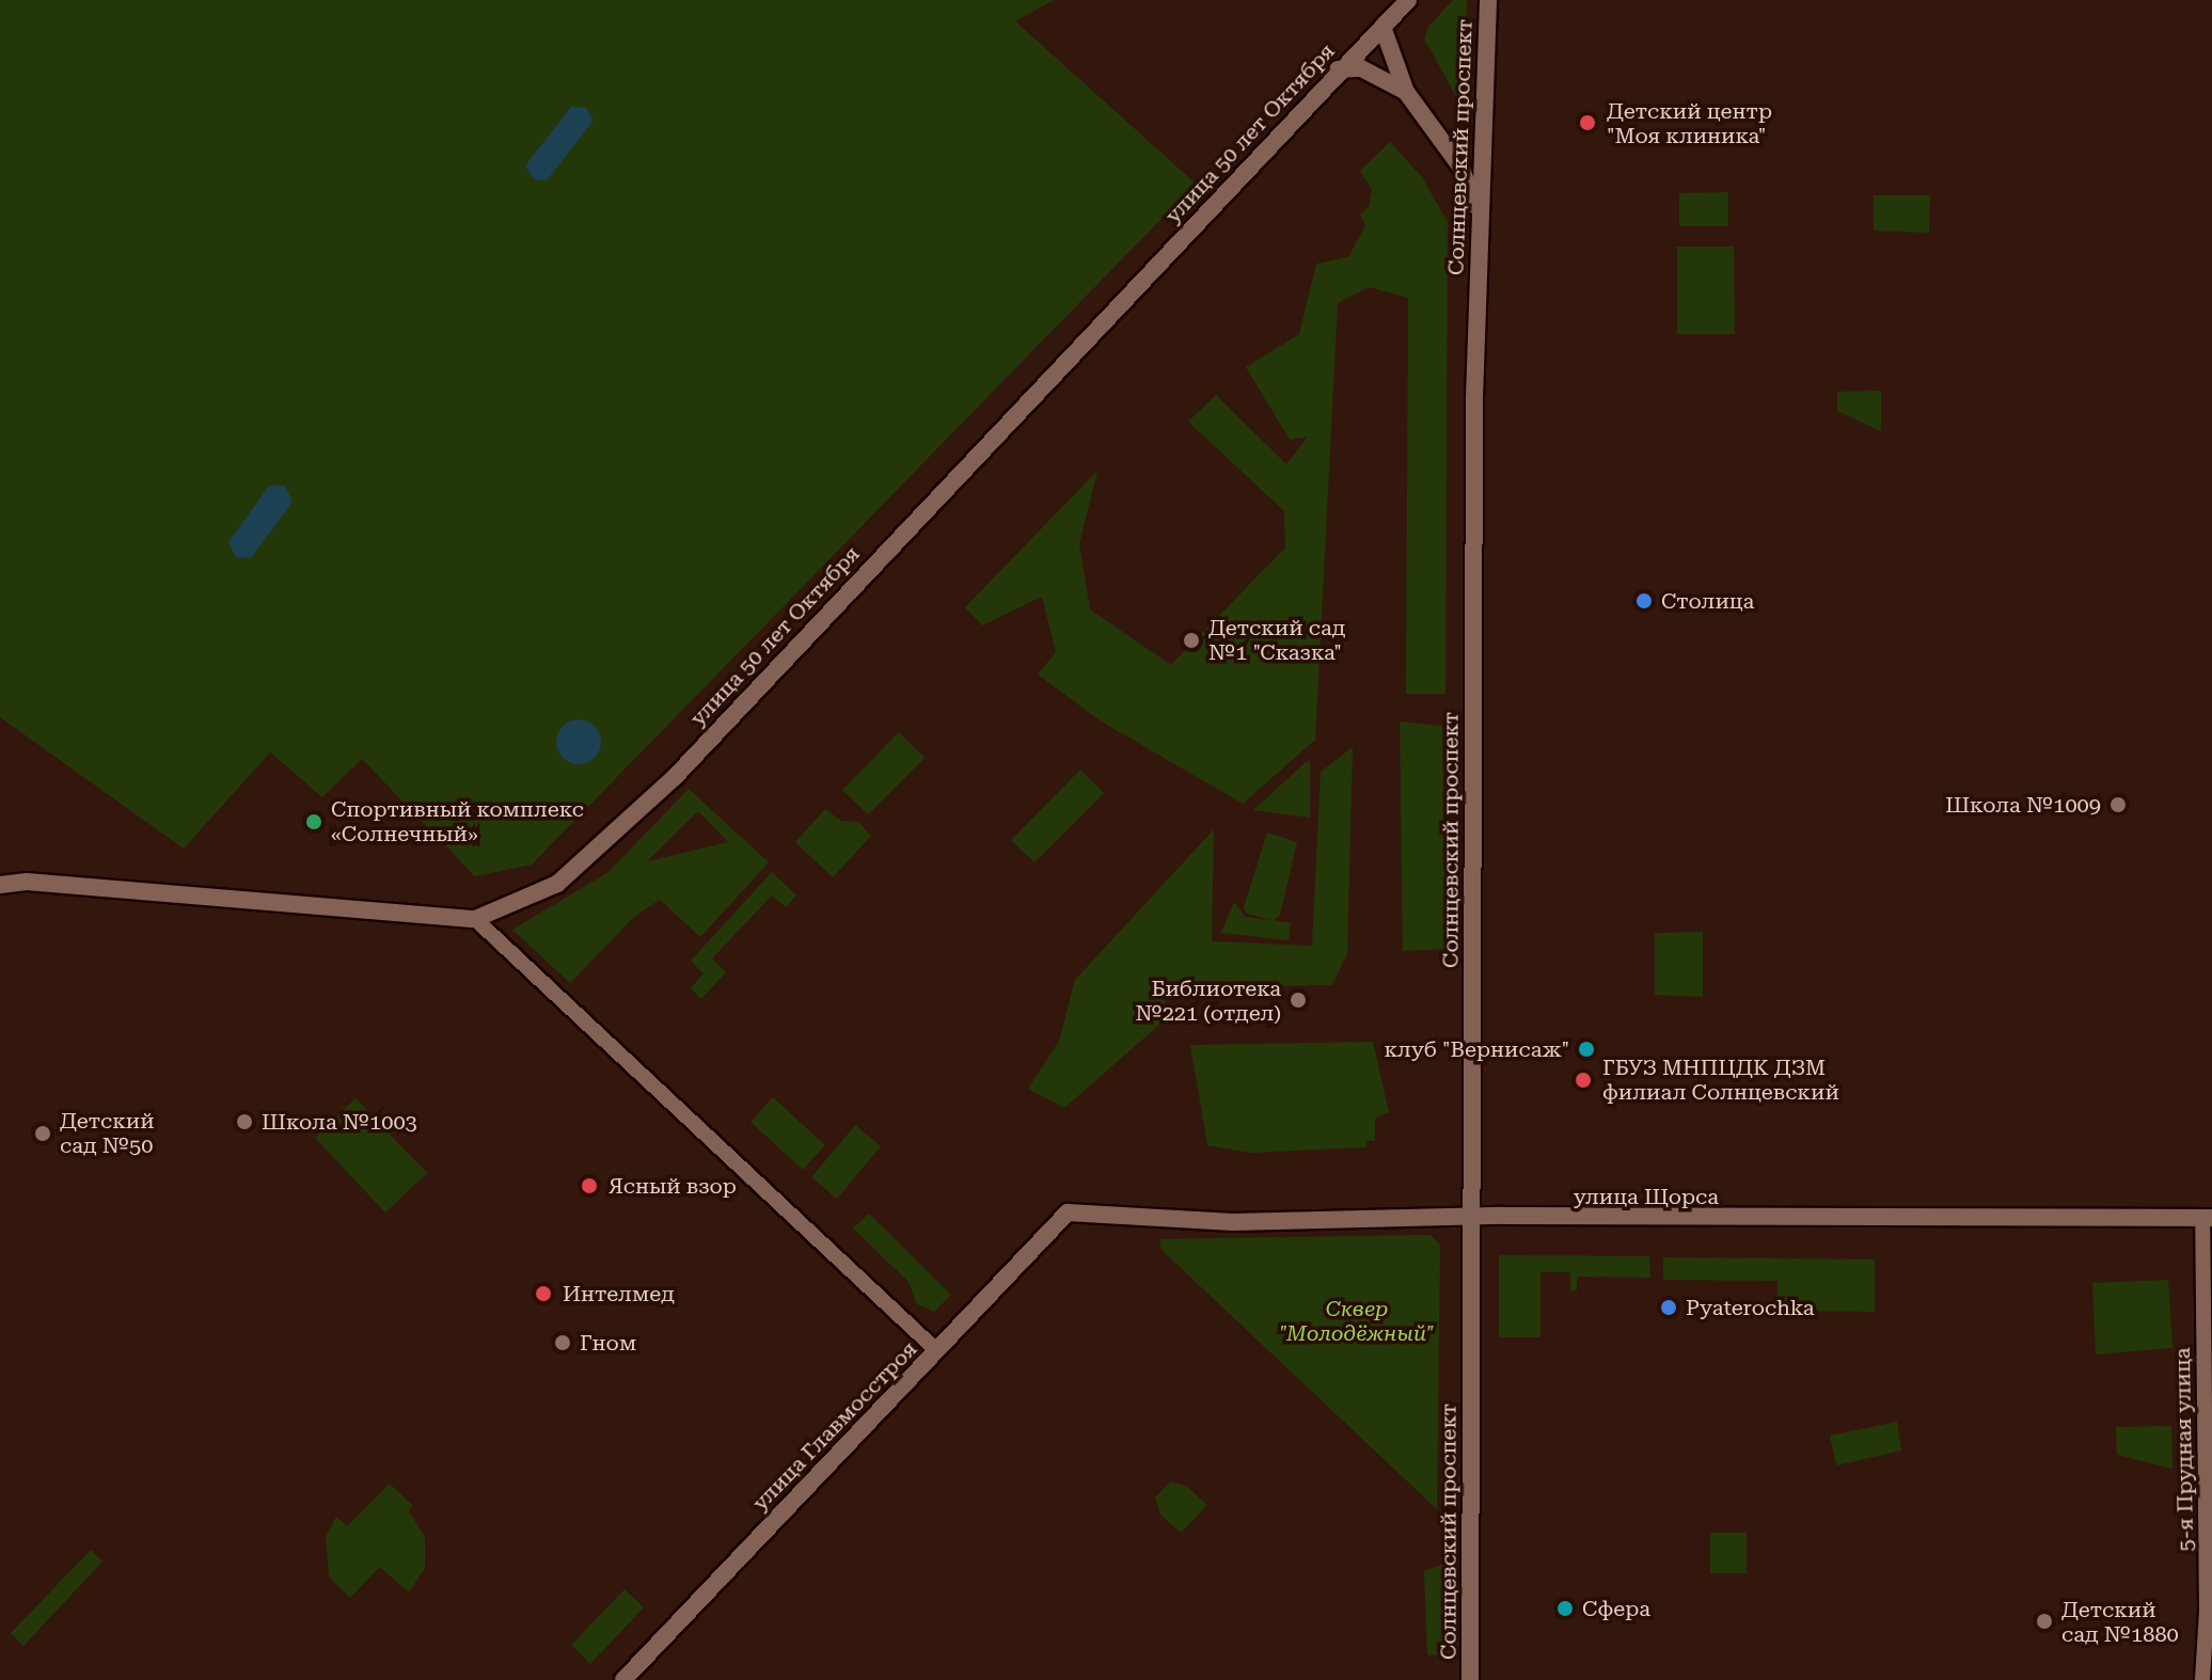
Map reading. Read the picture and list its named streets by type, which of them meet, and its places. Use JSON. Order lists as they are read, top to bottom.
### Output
{
  "streets": {
    "street": [
      "улица 50 лет Октября",
      "Солнцевский проспект",
      "улица Щорса",
      "улица Главмосстроя",
      "5-я Прудная улица"
    ]
  },
  "crossings": [
    ["Солнцевский проспект", "улица Щорса"],
    ["улица Щорса", "улица Главмосстроя"],
    ["улица Щорса", "5-я Прудная улица"]
  ],
  "parks": ["Сквер \"Молодёжный\""],
  "places": [
    "Детский центр \"Моя клиника\"",
    "Столица",
    "Детский сад №1 \"Сказка\"",
    "Школа №1009",
    "Спортивный комплекс «Солнечный»",
    "Библиотека №221 (отдел)",
    "клуб \"Вернисаж\"",
    "ГБУЗ МНПЦДК ДЗМ филиал Солнцевский",
    "Школа №1003",
    "Детский сад №50",
    "Ясный взор",
    "Интелмед",
    "Pyaterochka",
    "Гном",
    "Сфера",
    "Детский сад №1880"
  ]
}
